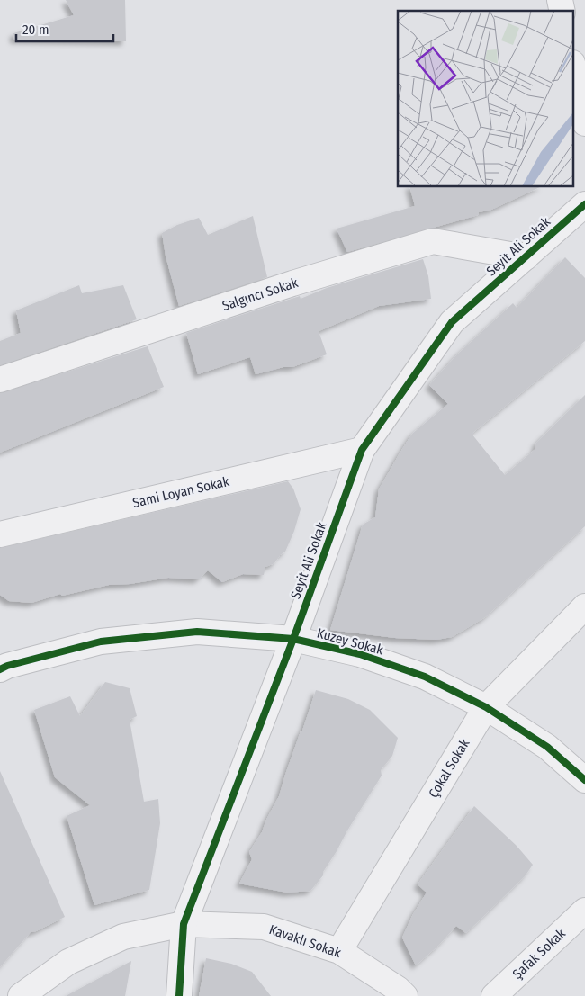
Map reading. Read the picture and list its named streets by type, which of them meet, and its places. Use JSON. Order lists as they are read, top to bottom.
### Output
{
  "streets": {
    "street": [
      "Seyit Ali Sokak",
      "Salgıncı Sokak",
      "Sami Loyan Sokak",
      "Kuzey Sokak",
      "Çokal Sokak",
      "Kavaklı Sokak",
      "Şafak Sokak"
    ]
  },
  "crossings": [
    ["Seyit Ali Sokak", "Salgıncı Sokak"],
    ["Seyit Ali Sokak", "Sami Loyan Sokak"],
    ["Seyit Ali Sokak", "Kuzey Sokak"],
    ["Seyit Ali Sokak", "Kavaklı Sokak"],
    ["Kuzey Sokak", "Çokal Sokak"],
    ["Çokal Sokak", "Kavaklı Sokak"]
  ],
  "scale_bar": "20 m"
}
